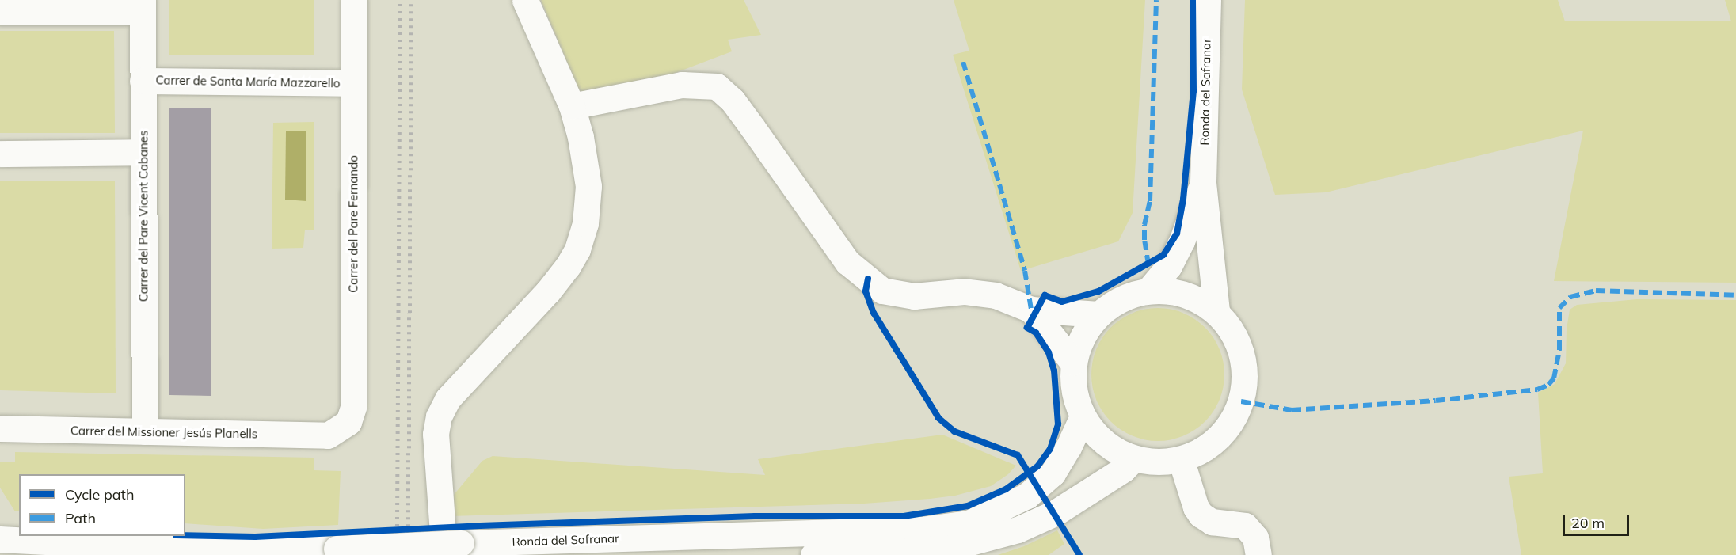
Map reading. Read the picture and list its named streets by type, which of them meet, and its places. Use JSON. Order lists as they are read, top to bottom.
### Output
{
  "streets": {
    "street": [
      "Carrer de Santa María Mazzarello",
      "Ronda del Safranar",
      "Carrer del Pare Vicent Cabanes",
      "Carrer del Pare Fernando",
      "Carrer del Missioner Jesús Planells"
    ]
  },
  "crossings": [
    ["Carrer de Santa María Mazzarello", "Carrer del Pare Vicent Cabanes"],
    ["Carrer de Santa María Mazzarello", "Carrer del Pare Fernando"],
    ["Carrer del Pare Vicent Cabanes", "Carrer del Missioner Jesús Planells"],
    ["Carrer del Pare Fernando", "Carrer del Missioner Jesús Planells"]
  ],
  "legend": ["Cycle path", "Path"],
  "scale_bar": "20 m"
}
